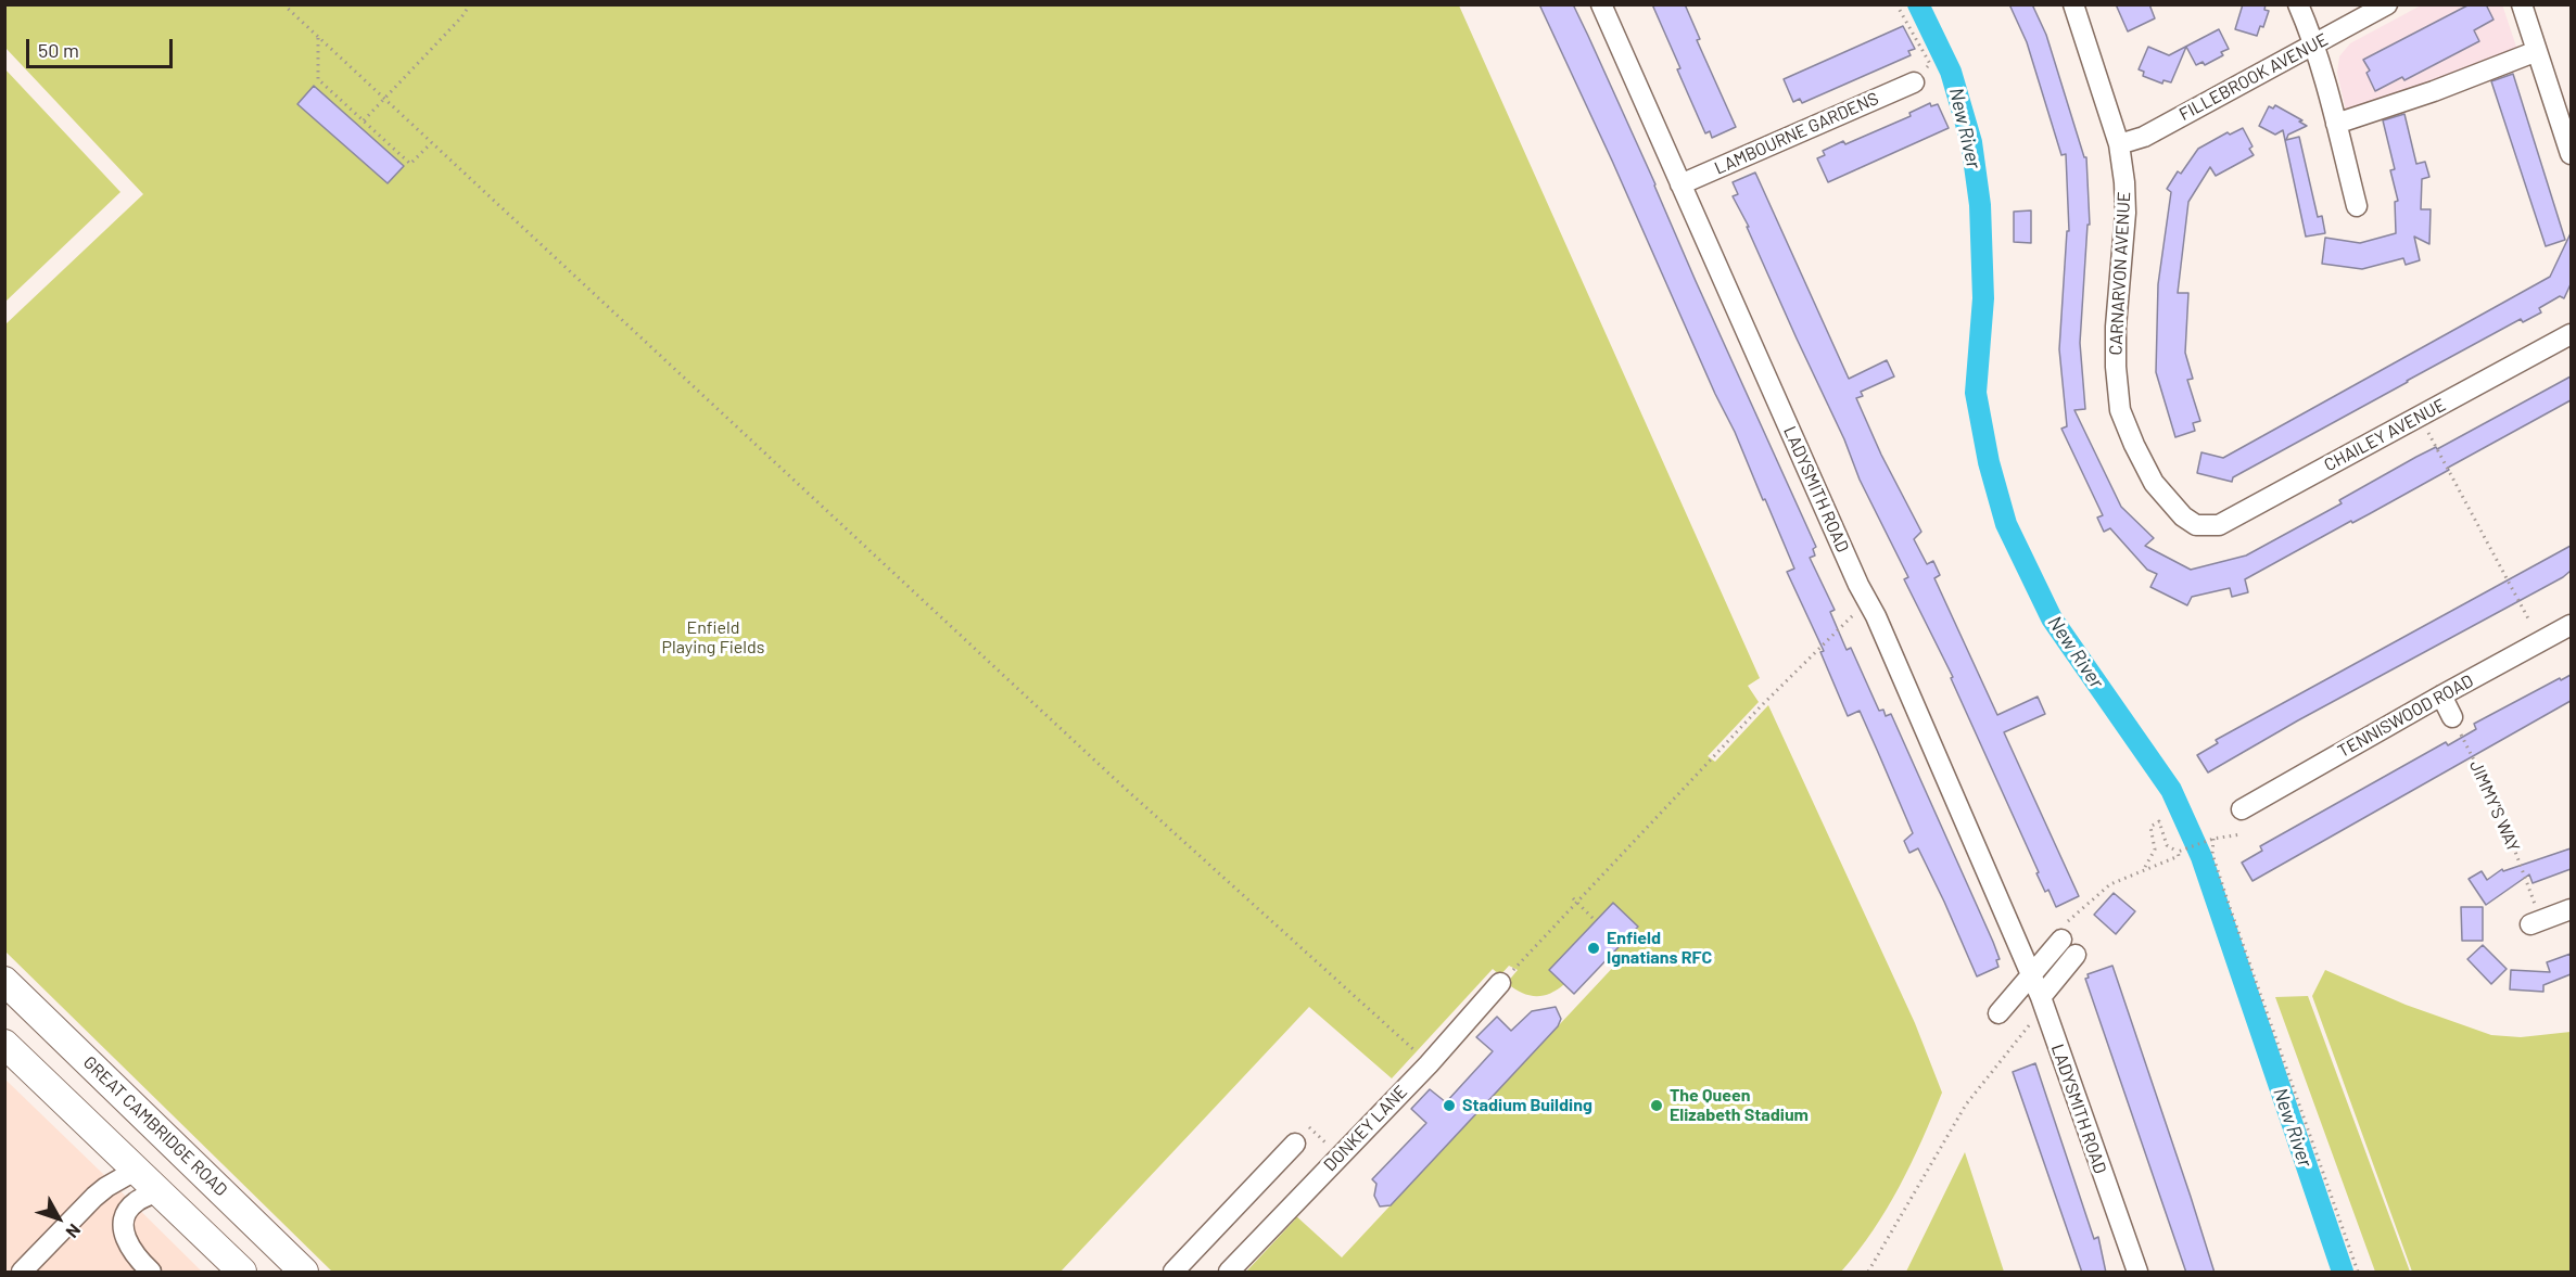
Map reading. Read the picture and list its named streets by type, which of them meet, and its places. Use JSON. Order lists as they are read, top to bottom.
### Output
{
  "streets": {
    "highway": ["GREAT CAMBRIDGE ROAD"],
    "street": [
      "FILLEBROOK AVENUE",
      "LAMBOURNE GARDENS",
      "CARNARVON AVENUE",
      "CHAILEY AVENUE",
      "LADYSMITH ROAD",
      "TENNISWOOD ROAD",
      "DONKEY LANE"
    ],
    "path": ["JIMMY'S WAY"]
  },
  "crossings": [
    ["FILLEBROOK AVENUE", "CARNARVON AVENUE"],
    ["LAMBOURNE GARDENS", "LADYSMITH ROAD"],
    ["CARNARVON AVENUE", "CHAILEY AVENUE"]
  ],
  "water": ["New River"],
  "parks": ["Enfield Playing Fields"],
  "places": ["Enfield Ignatians RFC", "Stadium Building", "The Queen Elizabeth Stadium"],
  "scale_bar": "50 m",
  "north": "bottom right"
}
